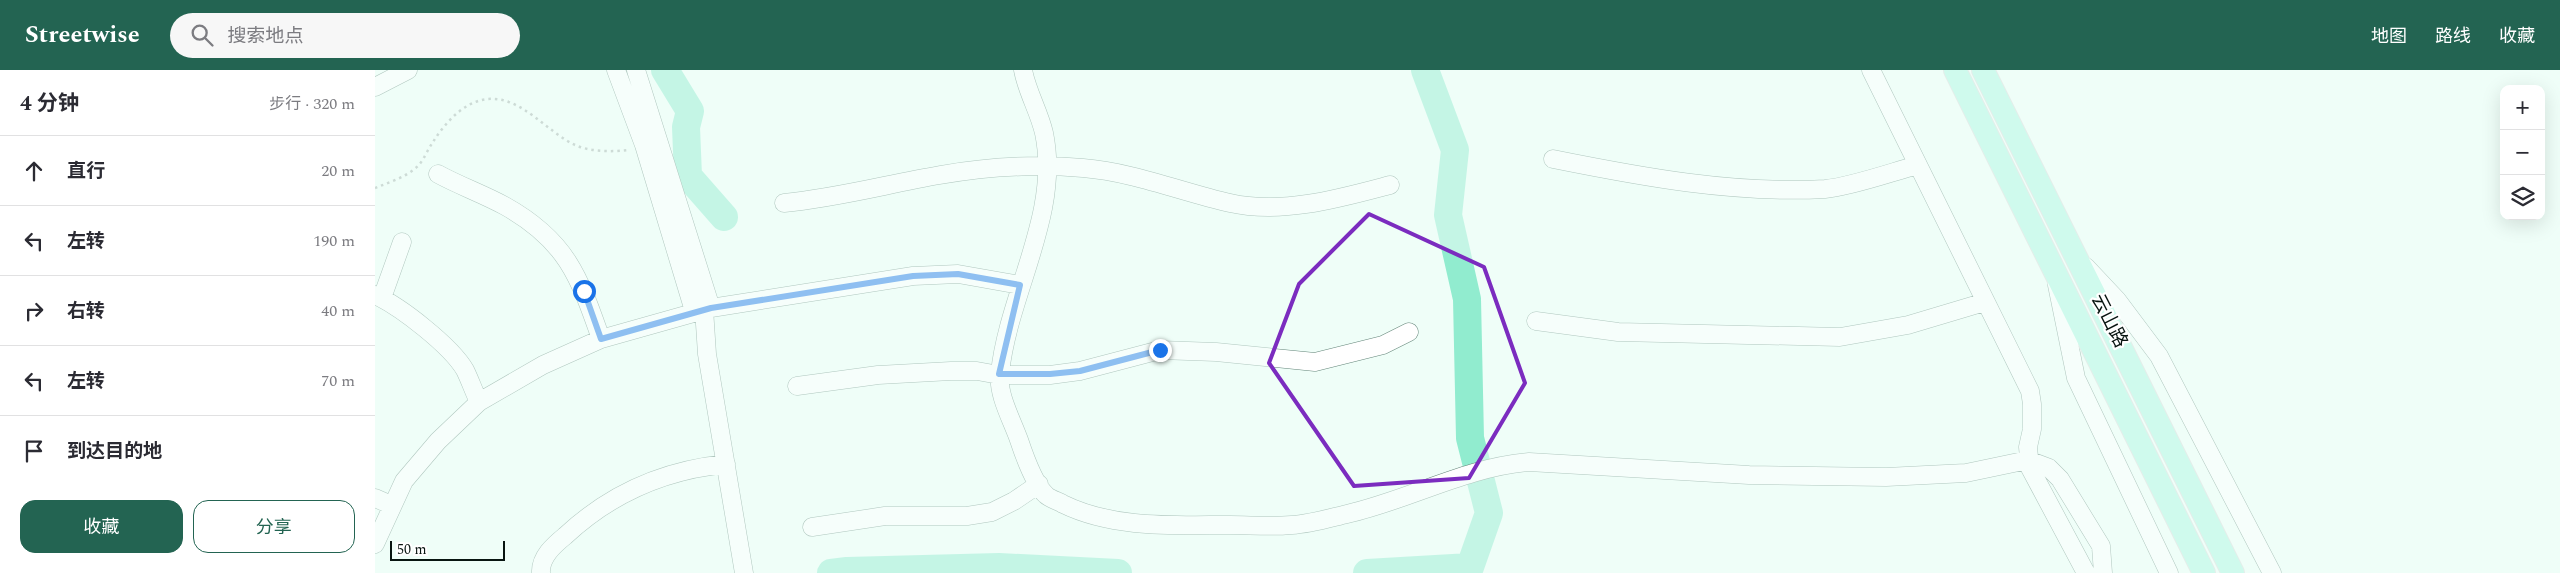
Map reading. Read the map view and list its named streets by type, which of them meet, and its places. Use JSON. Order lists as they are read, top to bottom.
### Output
{
  "streets": {
    "main road": ["云山路"]
  },
  "scale_bar": "50 m",
  "page": {
    "header": "Streetwise",
    "search": "搜索地点",
    "nav": ["地图", "路线", "收藏"],
    "heading": ["4 分钟", "步行 · 320 m"],
    "map_buttons": ["+", "−"],
    "list": [
      ["直行", "20 m"],
      ["左转", "190 m"],
      ["右转", "40 m"],
      ["左转", "70 m"],
      "到达目的地"
    ],
    "buttons": ["收藏", "分享"],
    "scale": "50 m"
  }
}
